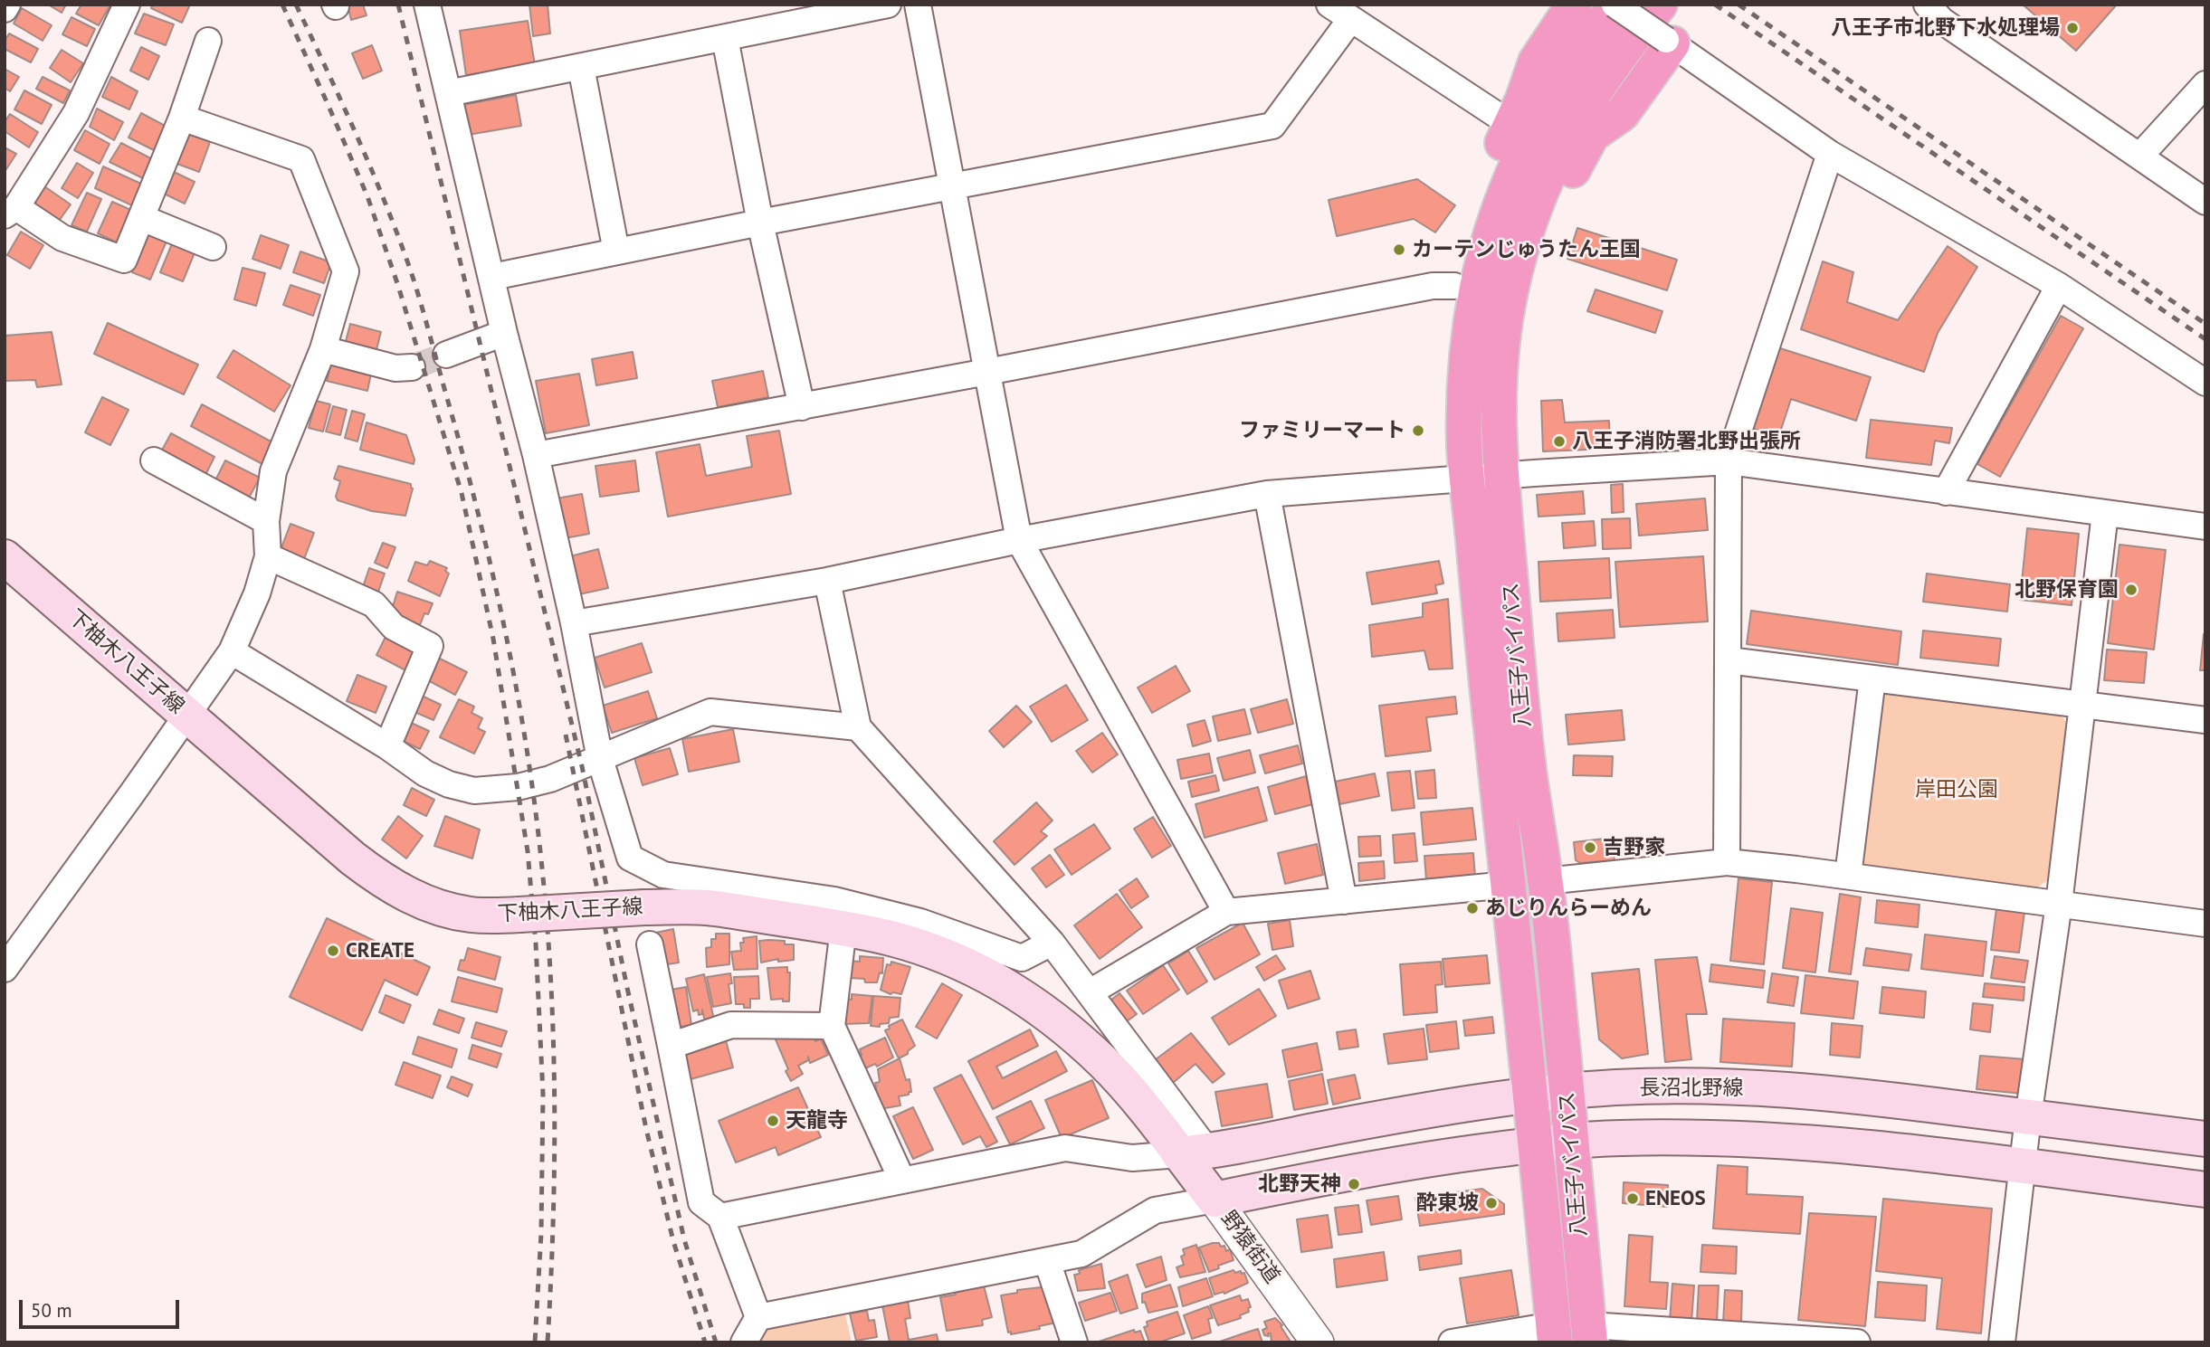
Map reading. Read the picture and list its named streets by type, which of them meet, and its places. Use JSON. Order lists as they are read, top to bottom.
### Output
{
  "streets": {
    "highway": ["八王子バイパス"],
    "main road": ["下柚木八王子線", "長沼北野線", "野猿街道"]
  },
  "crossings": [
    ["八王子バイパス", "長沼北野線"],
    ["下柚木八王子線", "長沼北野線"],
    ["下柚木八王子線", "野猿街道"],
    ["長沼北野線", "野猿街道"]
  ],
  "parks": ["岸田公園"],
  "places": [
    "八王子市北野下水処理場",
    "カーテンじゅうたん王国",
    "ファミリーマート",
    "八王子消防署北野出張所",
    "北野保育園",
    "吉野家",
    "あじりんらーめん",
    "CREATE",
    "天龍寺",
    "北野天神",
    "ENEOS",
    "酔東坡"
  ],
  "scale_bar": "50 m"
}
